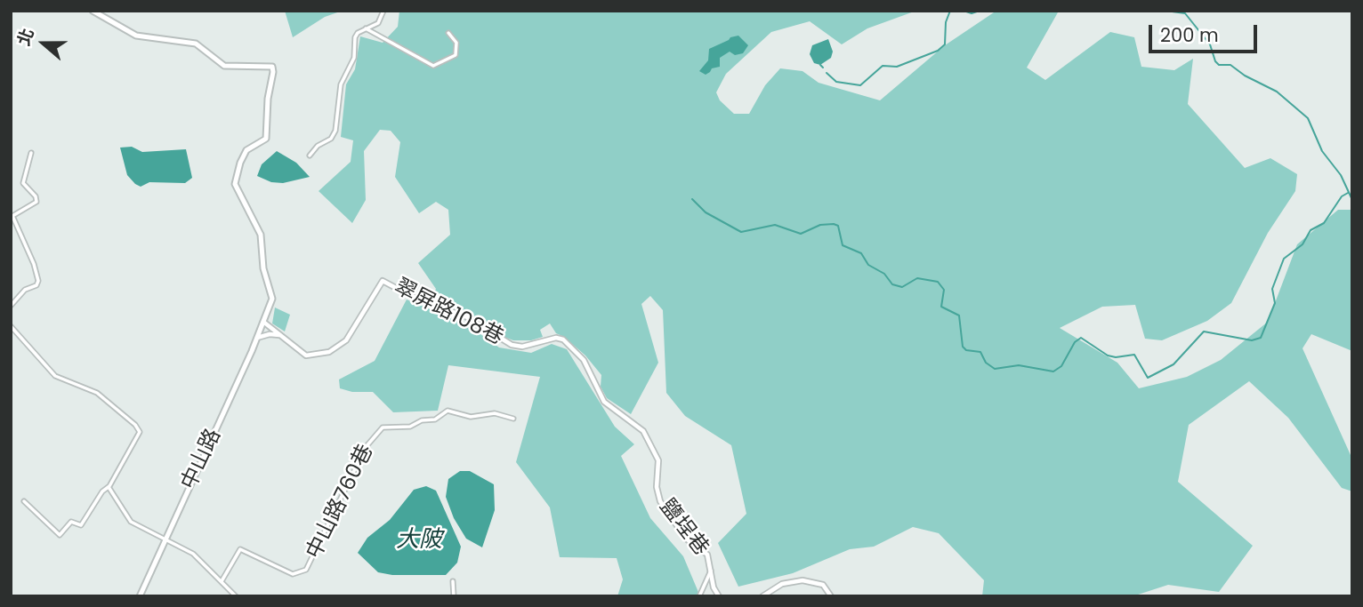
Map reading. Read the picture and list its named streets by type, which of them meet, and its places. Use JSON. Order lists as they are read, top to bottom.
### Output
{
  "streets": {
    "main road": ["中山路"],
    "street": ["翠屏路108巷", "中山路760巷", "鹽埕巷"]
  },
  "crossings": [
    ["翠屏路108巷", "中山路"],
    ["翠屏路108巷", "鹽埕巷"]
  ],
  "water": ["大陂"],
  "scale_bar": "200 m",
  "north": "left"
}
